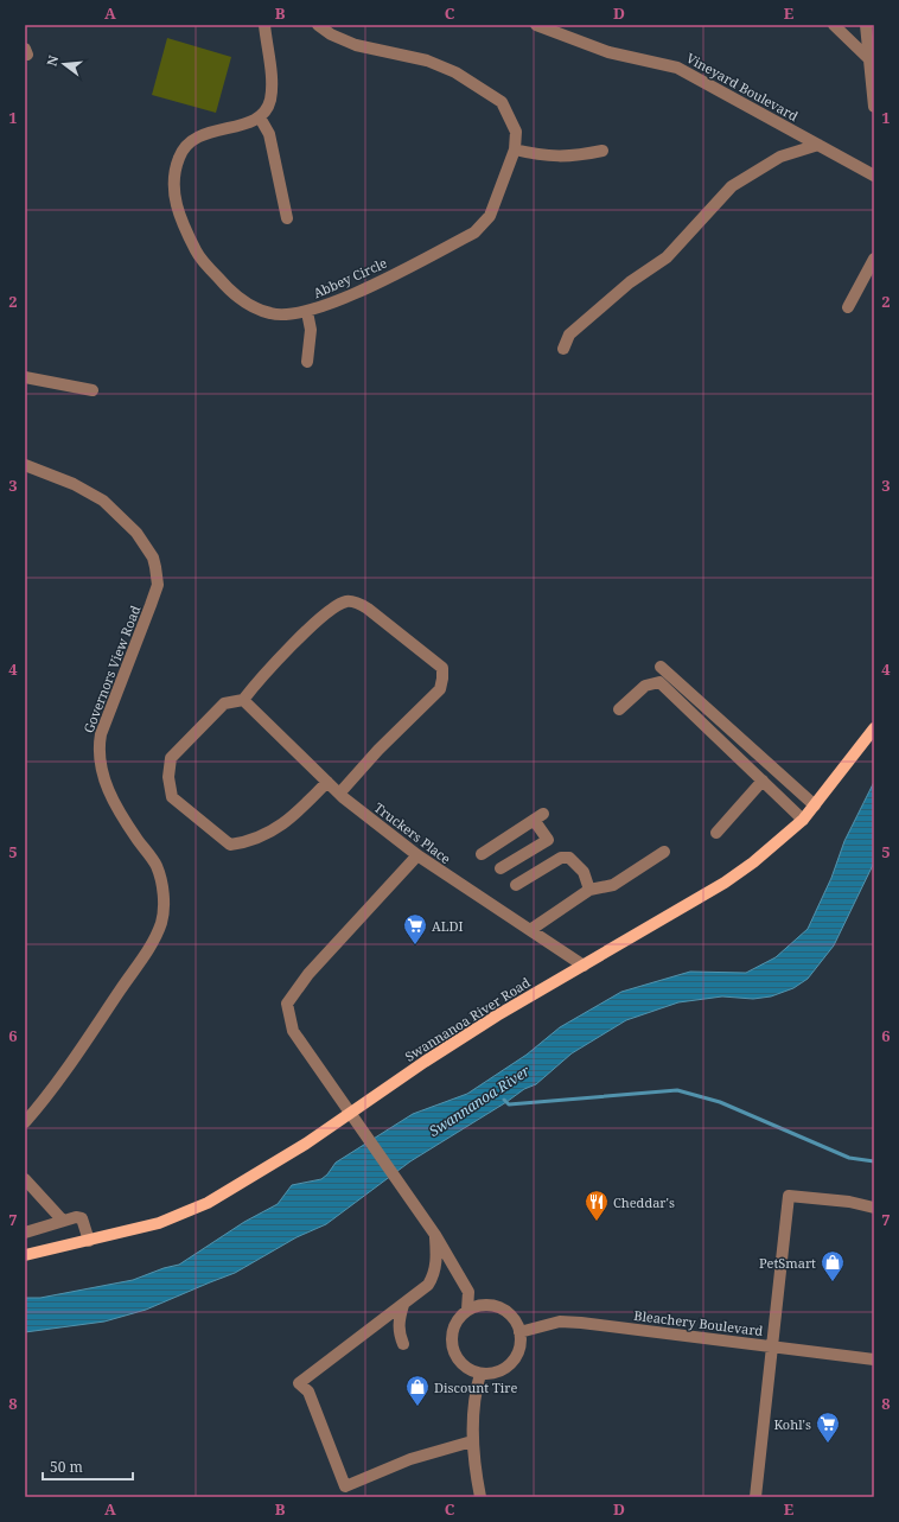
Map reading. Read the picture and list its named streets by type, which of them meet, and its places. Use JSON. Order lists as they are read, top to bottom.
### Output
{
  "streets": {
    "main road": ["Swannanoa River Road"],
    "street": [
      "Vineyard Boulevard",
      "Abbey Circle",
      "Governors View Road",
      "Truckers Place",
      "Bleachery Boulevard"
    ]
  },
  "crossings": [
    ["Truckers Place", "Swannanoa River Road"]
  ],
  "water": ["Swannanoa River"],
  "places": {
    "supermarket": ["ALDI", "Kohl's"],
    "restaurant": ["Cheddar's"],
    "shop": ["PetSmart", "Discount Tire"]
  },
  "scale_bar": "50 m",
  "north": "left",
  "grid": {
    "columns": [
      "A",
      "B",
      "C",
      "D",
      "E"
    ],
    "rows": [
      "1",
      "2",
      "3",
      "4",
      "5",
      "6",
      "7",
      "8"
    ]
  }
}
